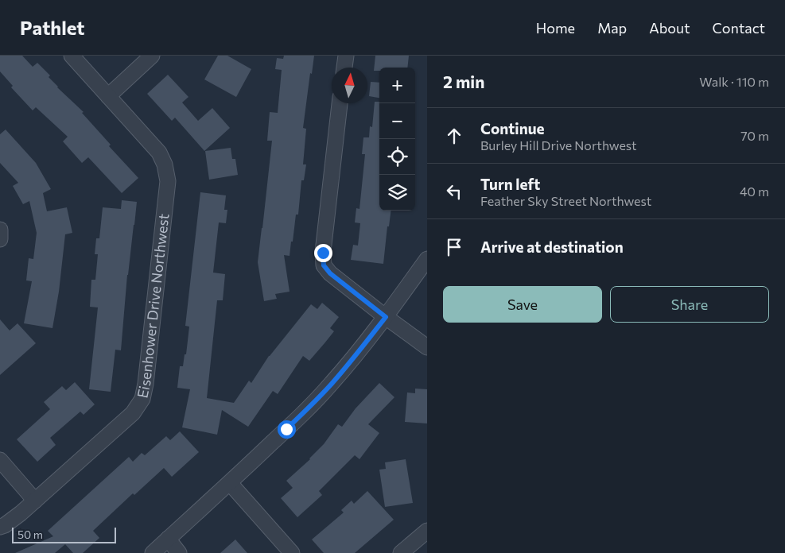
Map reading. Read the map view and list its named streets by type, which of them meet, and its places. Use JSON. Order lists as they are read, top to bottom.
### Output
{
  "streets": {
    "street": ["Eisenhower Drive Northwest"]
  },
  "scale_bar": "50 m",
  "north": "top",
  "page": {
    "header": "Pathlet",
    "nav": [
      "Home",
      "Map",
      "About",
      "Contact"
    ],
    "heading": ["2 min", "Walk · 110 m"],
    "map_buttons": ["+", "−"],
    "list": [
      ["Continue", "Burley Hill Drive Northwest", "70 m"],
      ["Turn left", "Feather Sky Street Northwest", "40 m"],
      "Arrive at destination"
    ],
    "buttons": ["Save", "Share"],
    "scale": "50 m"
  }
}
